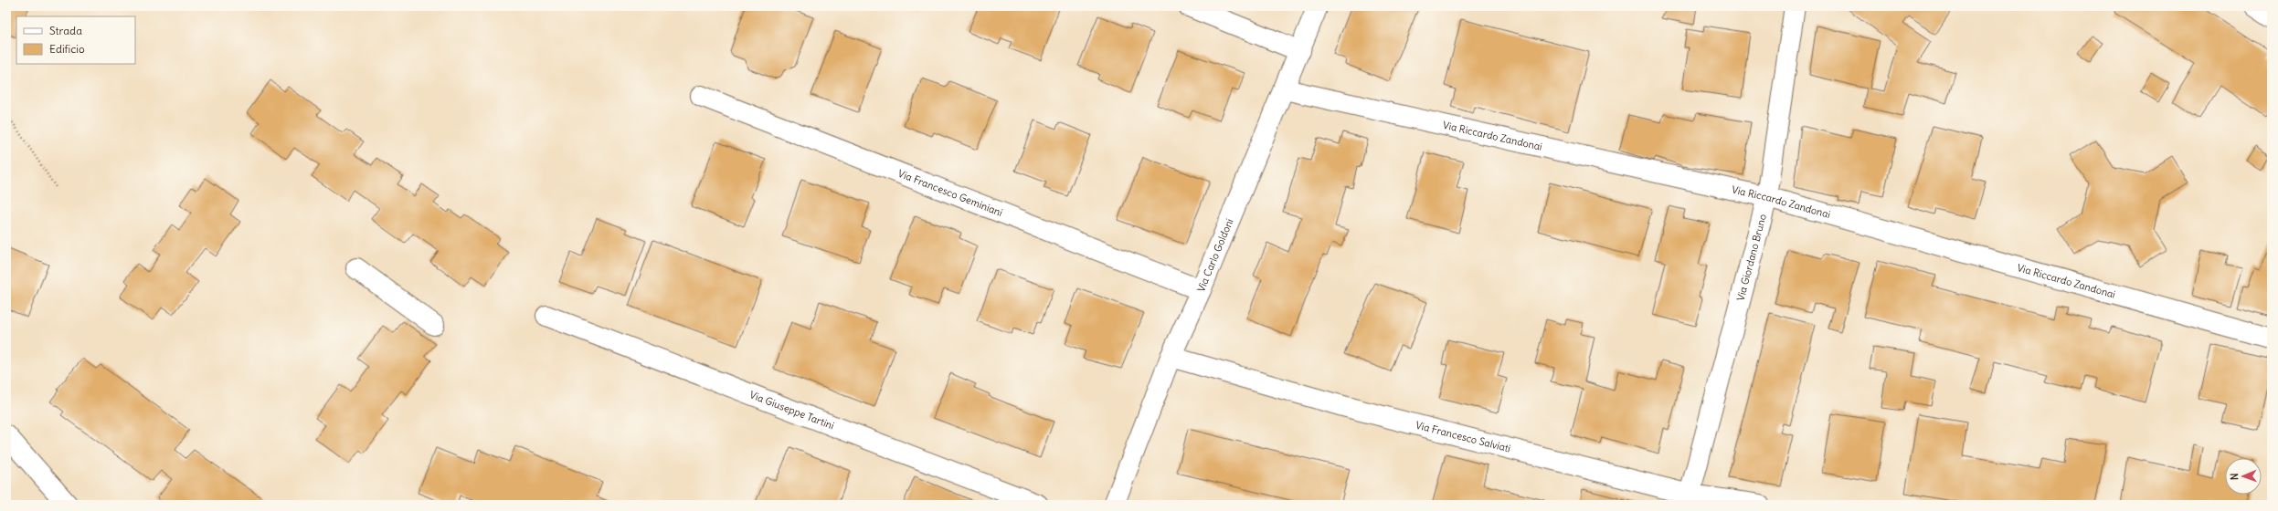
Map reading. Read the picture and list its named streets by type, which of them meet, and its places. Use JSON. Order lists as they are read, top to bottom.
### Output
{
  "streets": {
    "street": [
      "Via Riccardo Zandonai",
      "Via Francesco Geminiani",
      "Via Carlo Goldoni",
      "Via Giordano Bruno",
      "Via Giuseppe Tartini",
      "Via Francesco Salviati"
    ]
  },
  "crossings": [
    ["Via Riccardo Zandonai", "Via Carlo Goldoni"],
    ["Via Riccardo Zandonai", "Via Giordano Bruno"],
    ["Via Francesco Geminiani", "Via Carlo Goldoni"],
    ["Via Carlo Goldoni", "Via Francesco Salviati"],
    ["Via Giordano Bruno", "Via Francesco Salviati"]
  ],
  "legend": ["Strada", "Edificio"],
  "north": "left"
}
